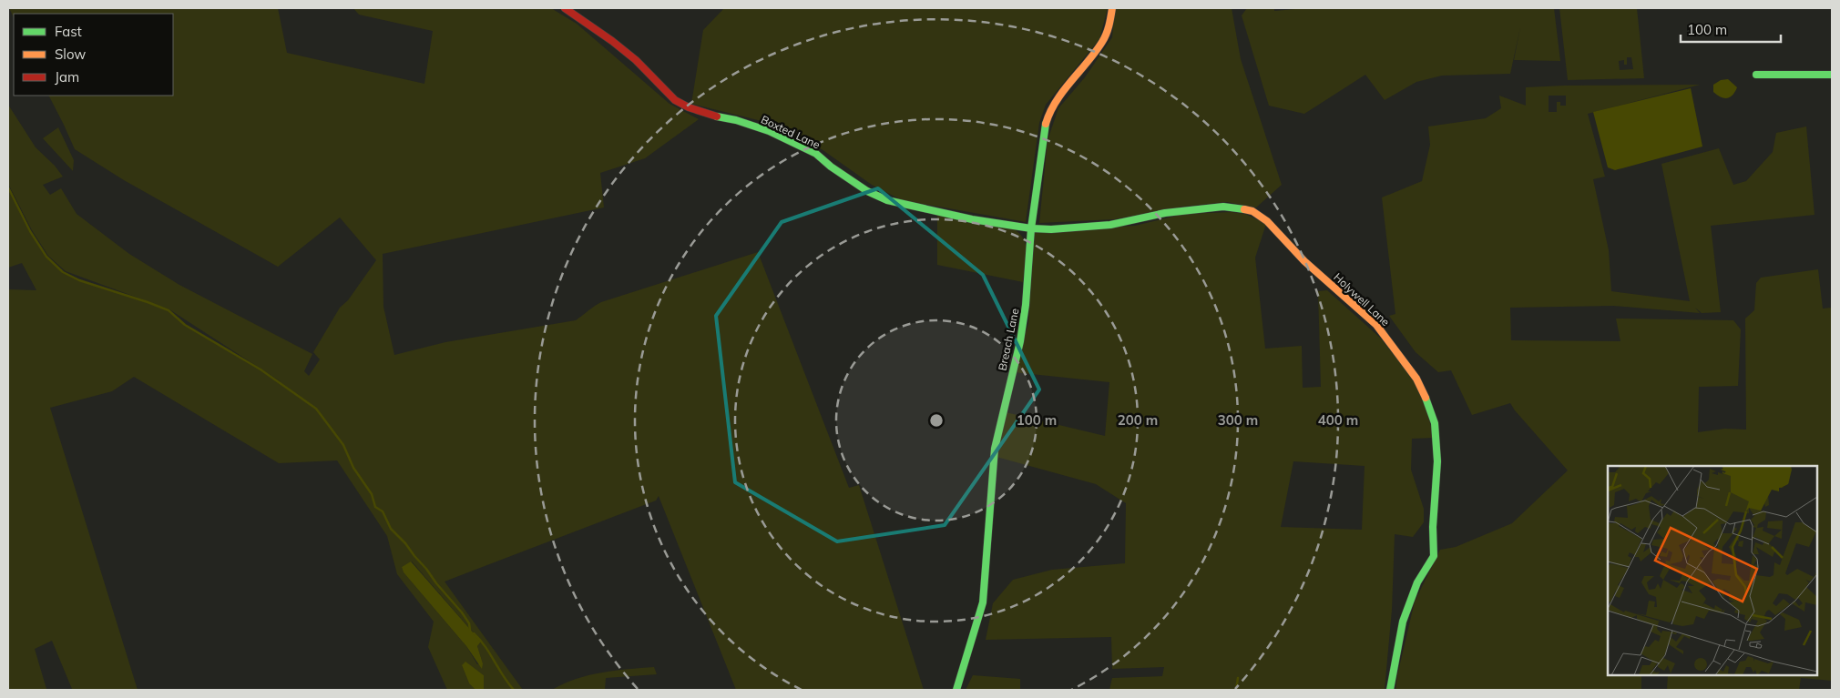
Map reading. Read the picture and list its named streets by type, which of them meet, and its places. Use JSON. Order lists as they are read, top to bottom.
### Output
{
  "streets": {
    "street": ["Boxted Lane", "Holywell Lane", "Breach Lane"]
  },
  "crossings": [
    ["Boxted Lane", "Holywell Lane"],
    ["Boxted Lane", "Breach Lane"],
    ["Holywell Lane", "Breach Lane"]
  ],
  "legend": ["Fast", "Slow", "Jam"],
  "scale_bar": "100 m",
  "rings": [
    "100 m",
    "200 m",
    "300 m",
    "400 m"
  ]
}
